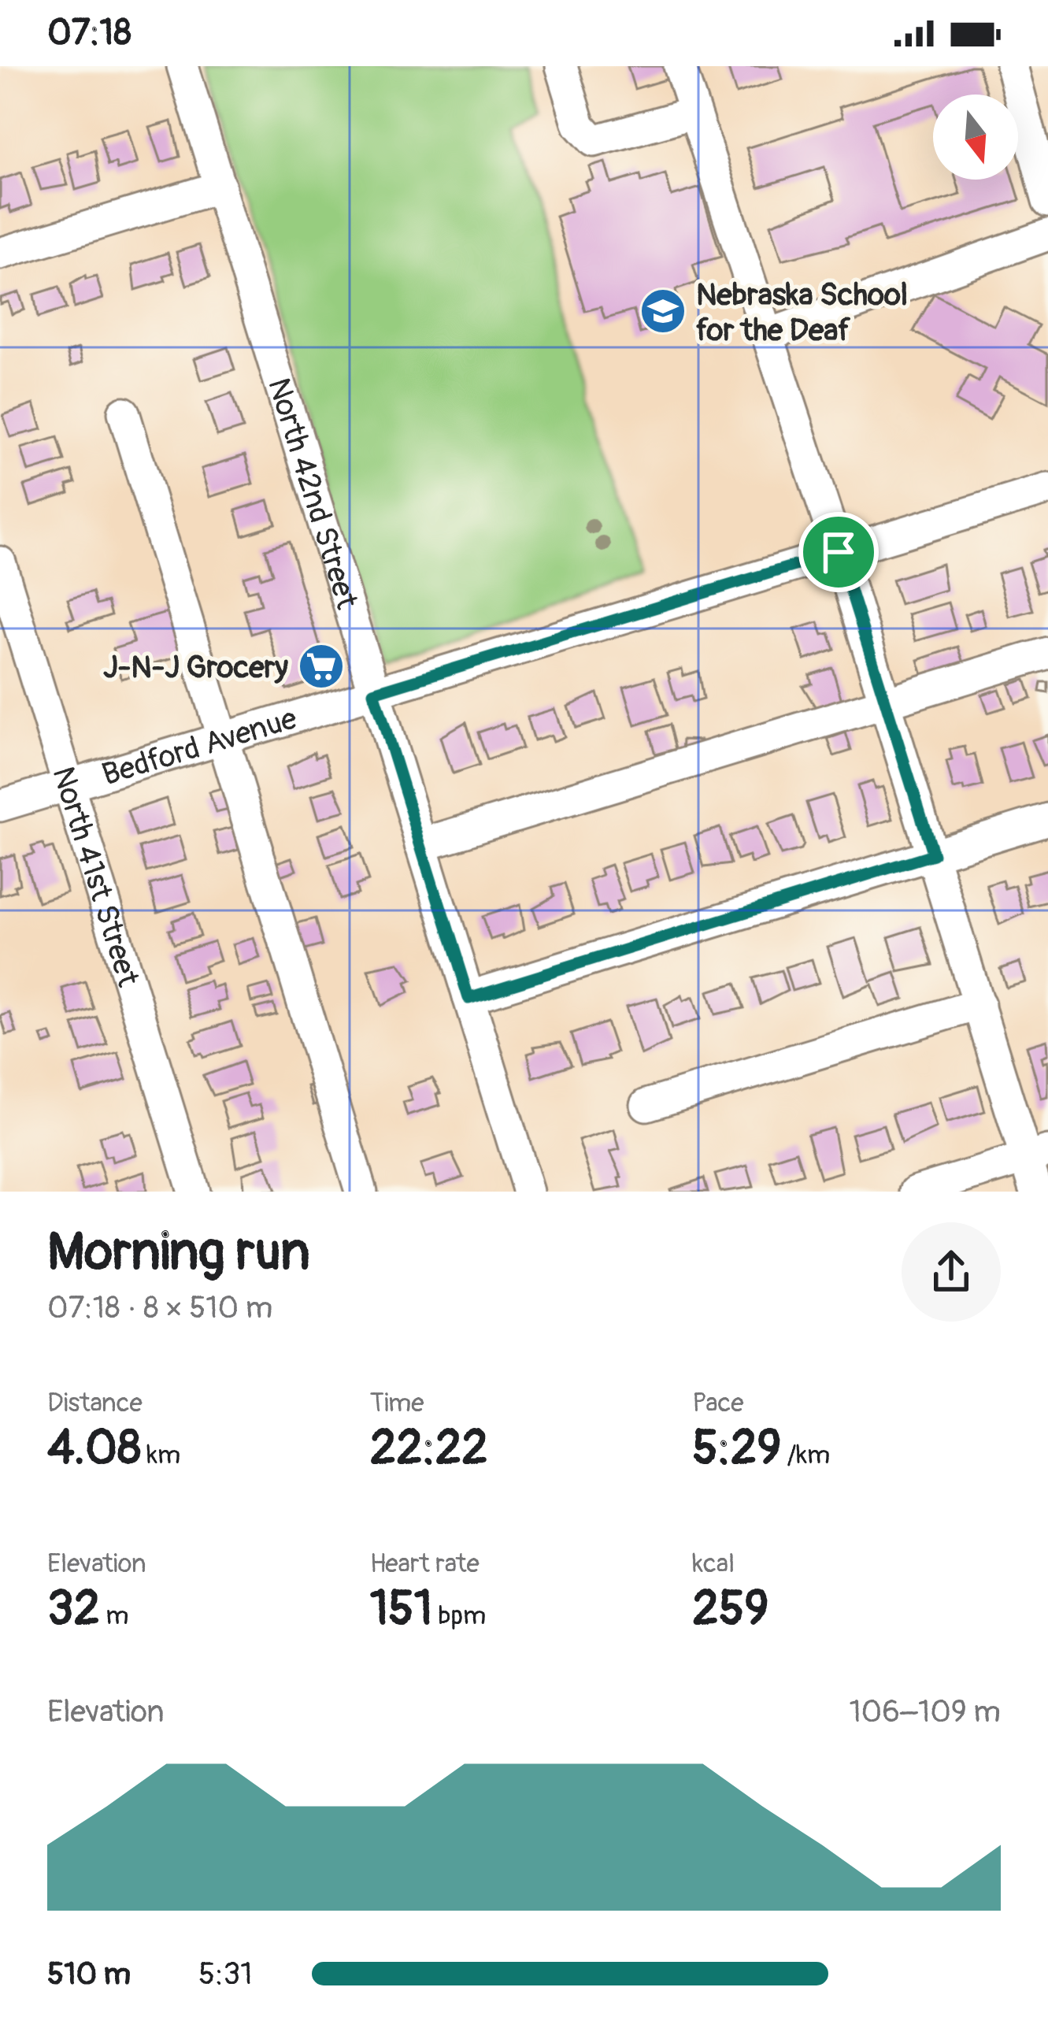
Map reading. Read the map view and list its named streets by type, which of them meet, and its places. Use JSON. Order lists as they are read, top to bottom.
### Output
{
  "streets": {
    "street": ["North 42nd Street", "Bedford Avenue", "North 41st Street"]
  },
  "crossings": [
    ["North 42nd Street", "Bedford Avenue"],
    ["Bedford Avenue", "North 41st Street"]
  ],
  "places": {
    "school or university": ["Nebraska School for the Deaf"],
    "supermarket": ["J-N-J Grocery"]
  },
  "north": "bottom",
  "page": {
    "status": "07:18",
    "heading": ["Morning run", "07:18 · 8 × 510 m"],
    "stats": [
      ["Distance", "4.08 km"],
      ["Time", "22:22"],
      ["Pace", "5:29 /km"],
      ["Elevation", "32 m"],
      ["Heart rate", "151 bpm"],
      ["kcal", "259"]
    ],
    "chart": ["Elevation", "106–109 m"],
    "list": [
      {
        "name": "510 m",
        "note": "5:31"
      }
    ]
  }
}
